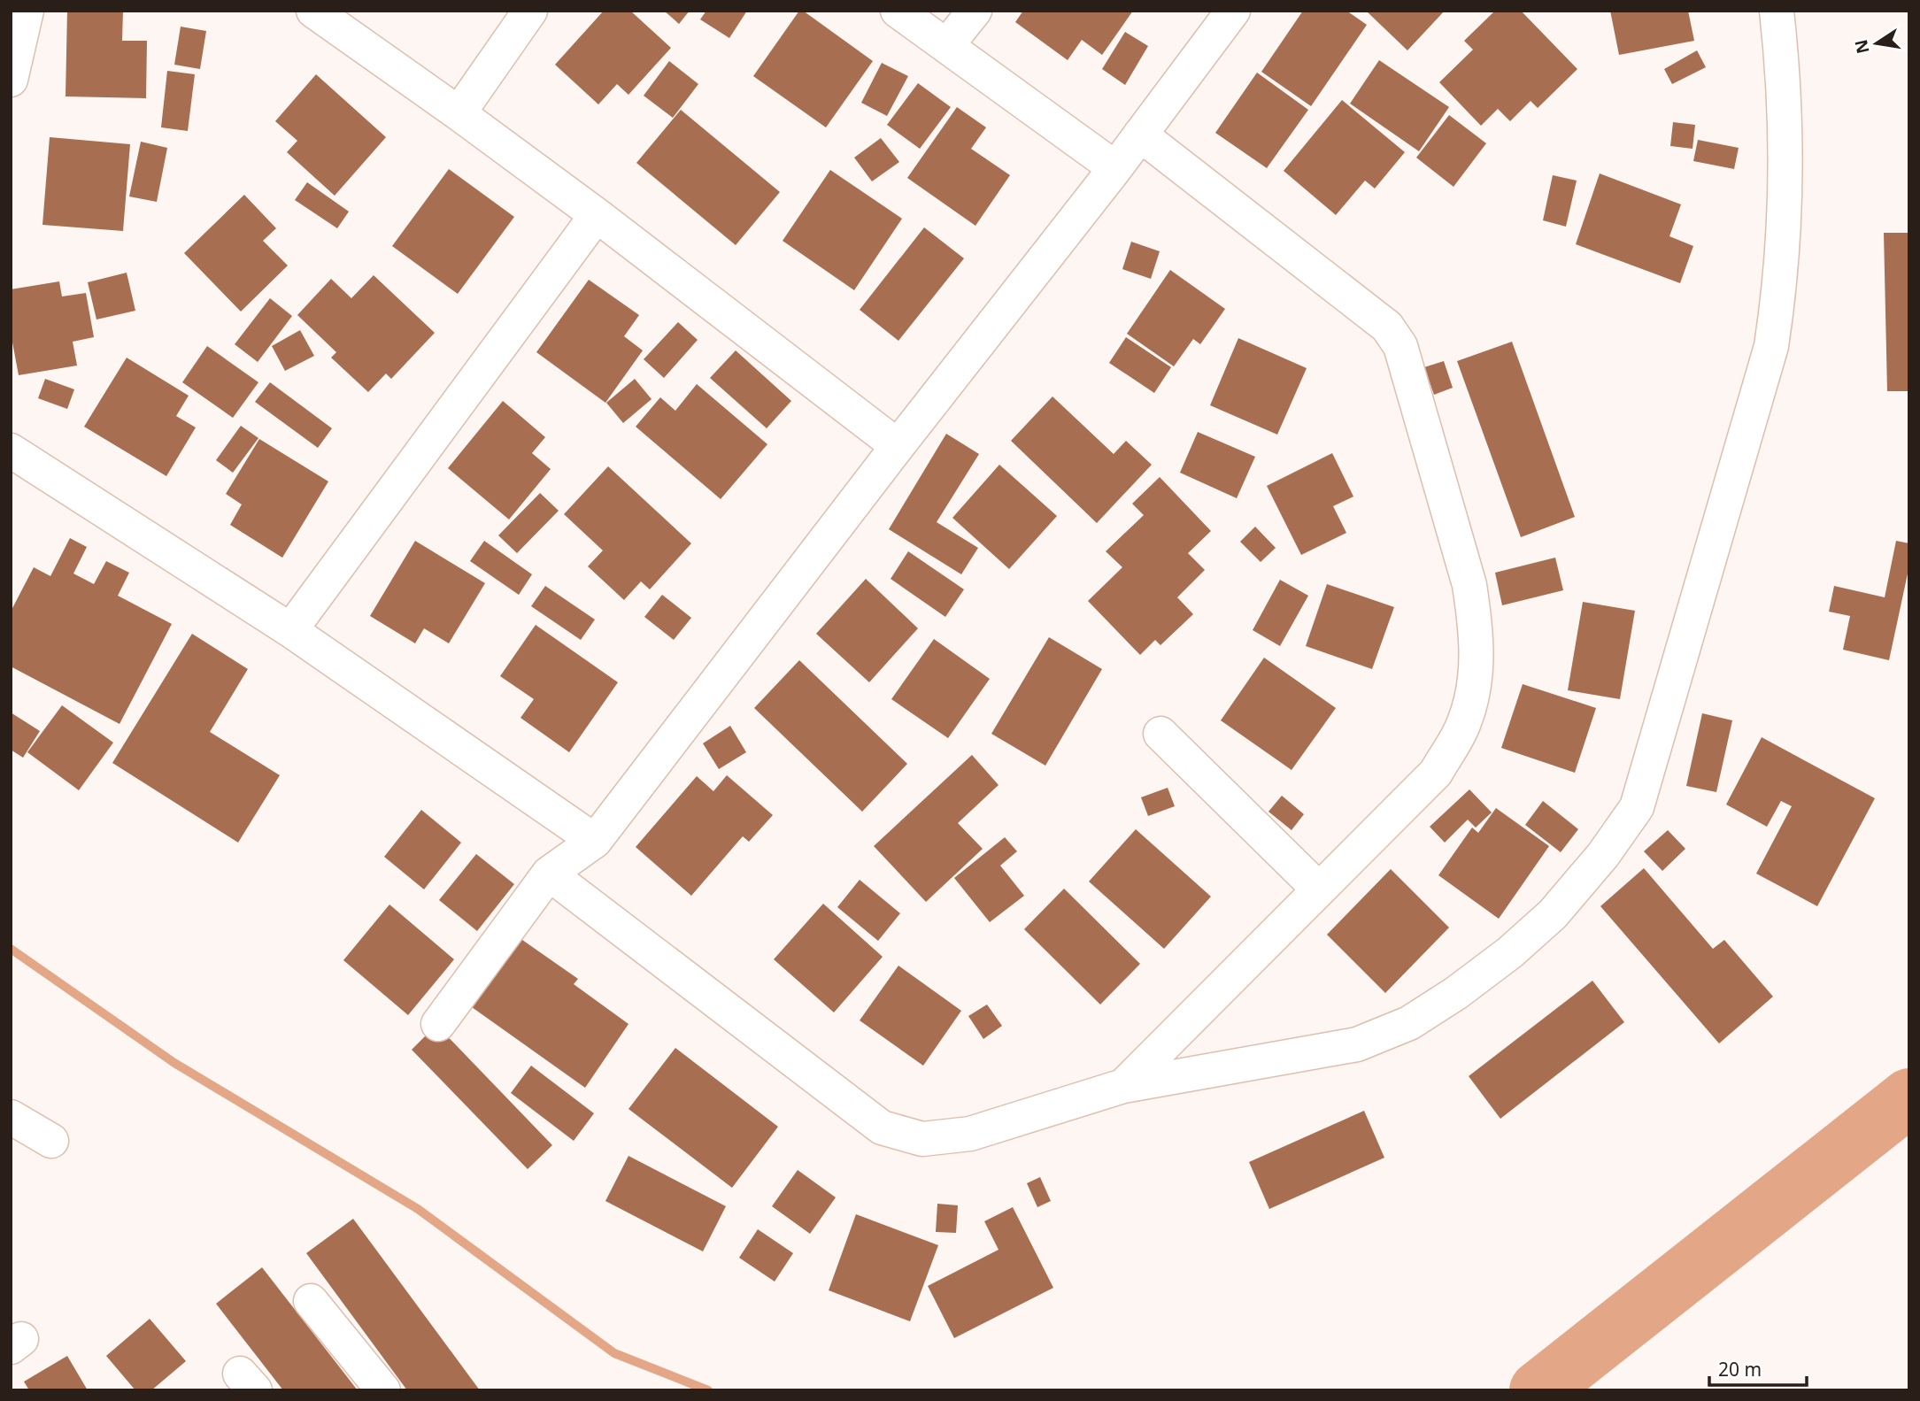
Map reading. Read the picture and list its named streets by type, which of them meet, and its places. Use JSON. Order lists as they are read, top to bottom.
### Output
{
  "scale_bar": "20 m",
  "north": "left"
}
